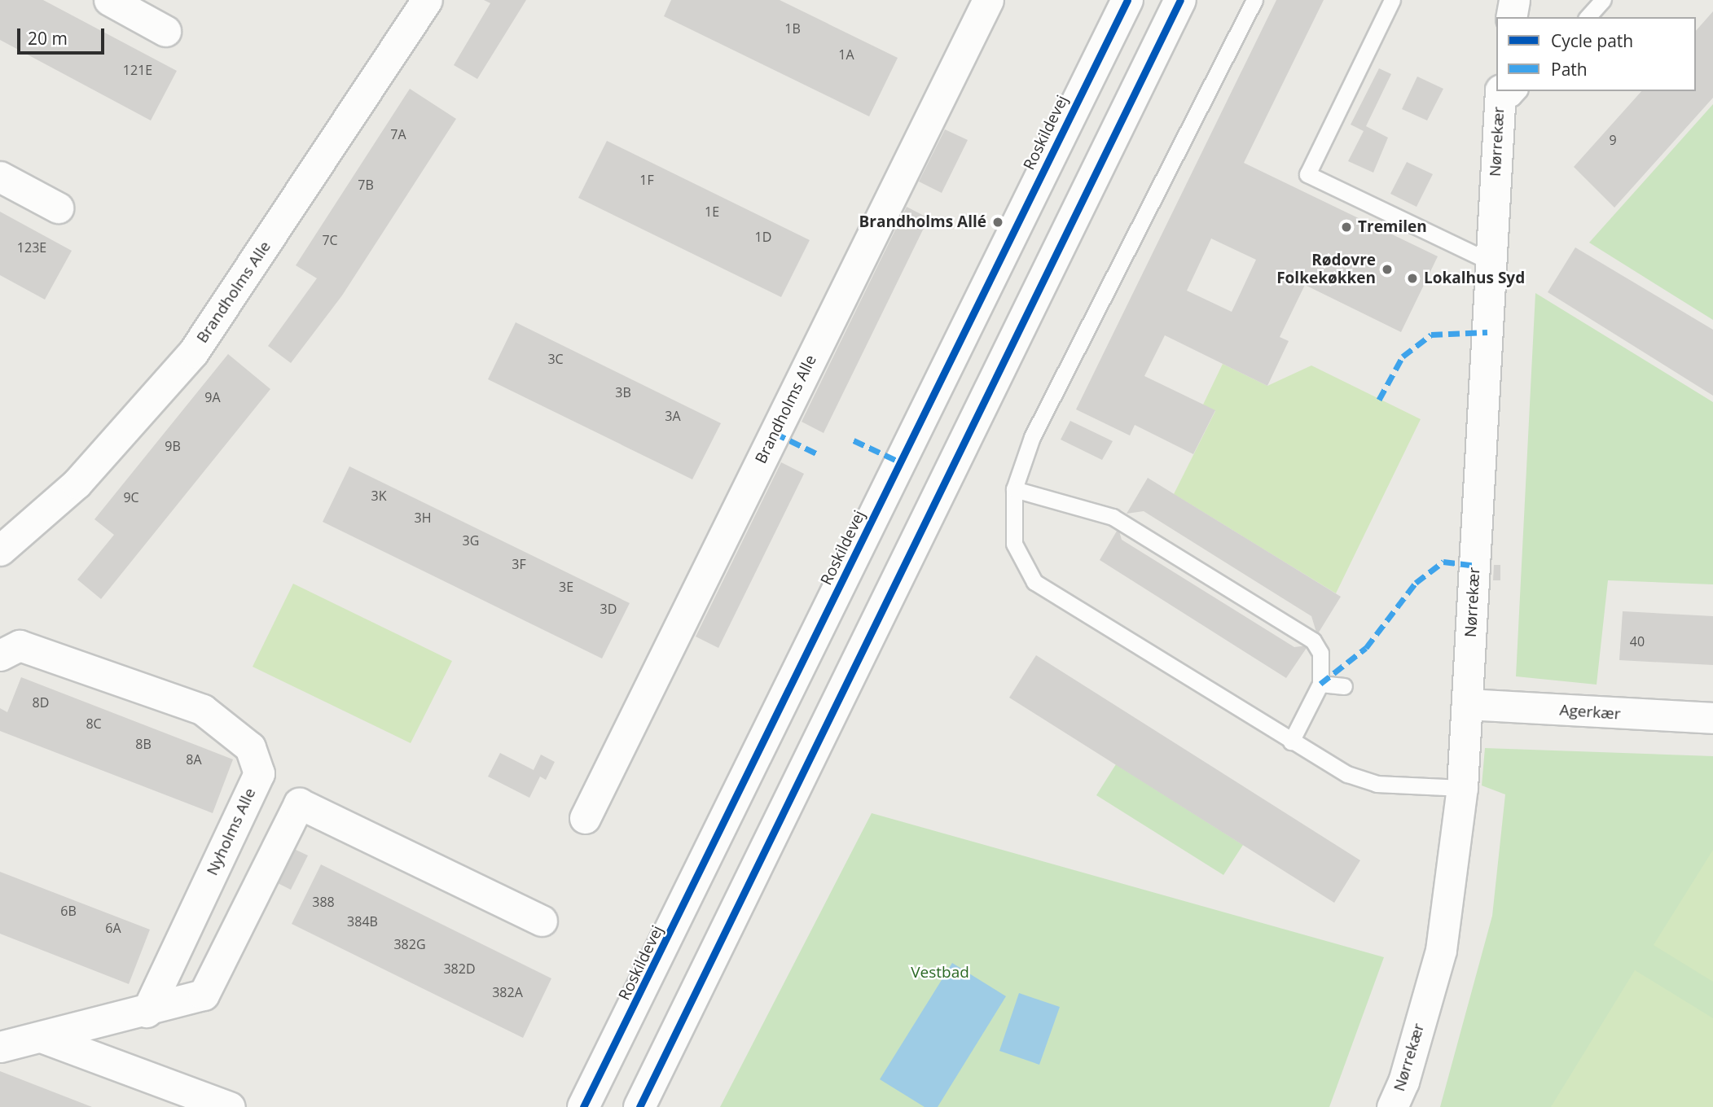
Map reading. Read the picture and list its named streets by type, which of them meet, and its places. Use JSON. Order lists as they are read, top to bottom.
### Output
{
  "streets": {
    "main road": ["Roskildevej"],
    "street": [
      "Nørrekær",
      "Brandholms Alle",
      "Agerkær",
      "Nyholms Alle"
    ]
  },
  "crossings": [
    ["Nørrekær", "Agerkær"]
  ],
  "parks": ["Vestbad"],
  "places": [
    "Brandholms Allé",
    "Tremilen",
    "Rødovre Folkekøkken",
    "Lokalhus Syd"
  ],
  "house_numbers": [
    "1B",
    "1A",
    "121E",
    "7A",
    "9",
    "1F",
    "7B",
    "1E",
    "1D",
    "7C",
    "123E",
    "3C",
    "3B",
    "9A",
    "3A",
    "9B",
    "3K",
    "9C",
    "3H",
    "3G",
    "3F",
    "3E",
    "3D",
    "40",
    "8D",
    "8C",
    "8B",
    "8A",
    "388",
    "6B",
    "384B",
    "6A",
    "382G",
    "382D",
    "382A"
  ],
  "legend": ["Cycle path", "Path"],
  "scale_bar": "20 m"
}
